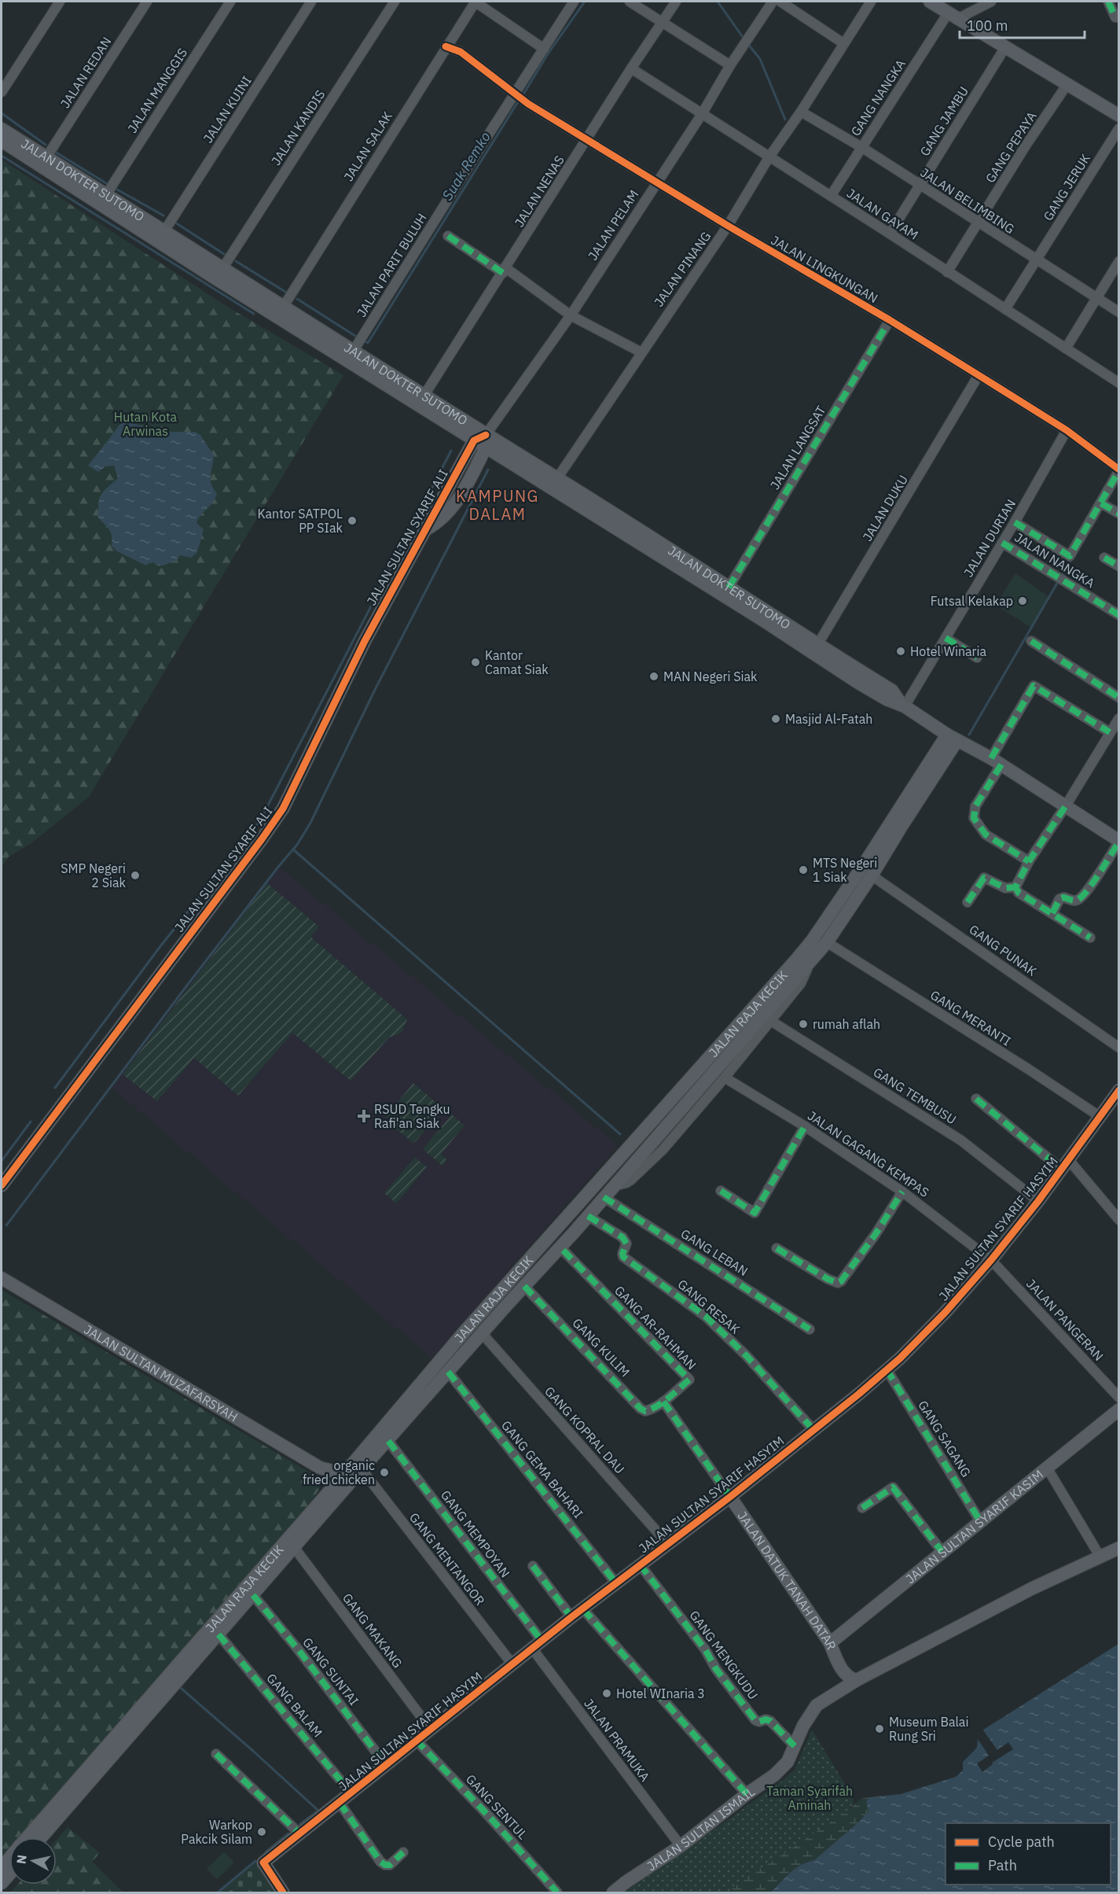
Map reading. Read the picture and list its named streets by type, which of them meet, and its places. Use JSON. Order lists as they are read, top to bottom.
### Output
{
  "streets": {
    "main road": [
      "JALAN DOKTER SUTOMO",
      "JALAN SULTAN SYARIF ALI",
      "JALAN RAJA KECIK",
      "JALAN SULTAN SYARIF HASYIM",
      "JALAN SULTAN MUZAFARSYAH",
      "JALAN SULTAN SYARIF KASIM",
      "JALAN DATUK TANAH DATAR",
      "JALAN SULTAN ISMAIL"
    ],
    "street": [
      "JALAN REDAN",
      "JALAN MANGGIS",
      "GANG NANGKA",
      "JALAN KUINI",
      "GANG JAMBU",
      "JALAN KANDIS",
      "JALAN SALAK",
      "GANG PEPAYA",
      "GANG JERUK",
      "JALAN NENAS",
      "JALAN BELIMBING",
      "JALAN GAYAM",
      "JALAN PELAM",
      "JALAN PARIT BULUH",
      "JALAN PINANG",
      "JALAN LINGKUNGAN",
      "JALAN LANGSAT",
      "JALAN DUKU",
      "JALAN DURIAN",
      "JALAN NANGKA",
      "GANG PUNAK",
      "GANG MERANTI",
      "GANG TEMBUSU",
      "JALAN GAGANG KEMPAS",
      "GANG LEBAN",
      "GANG RESAK",
      "JALAN PANGERAN",
      "GANG AR-RAHMAN",
      "GANG KULIM",
      "GANG KOPRAL DAU",
      "GANG SAGANG",
      "GANG GEMA BAHARI",
      "GANG MEMPOYAN",
      "GANG MENTANGOR",
      "GANG MAKANG",
      "GANG MENGKUDU",
      "GANG SUNTAI",
      "GANG BALAM",
      "JALAN PRAMUKA",
      "GANG SENTUL"
    ]
  },
  "crossings": [
    ["JALAN REDAN", "JALAN DOKTER SUTOMO"],
    ["JALAN MANGGIS", "JALAN DOKTER SUTOMO"],
    ["GANG NANGKA", "JALAN BELIMBING"],
    ["GANG NANGKA", "JALAN GAYAM"],
    ["JALAN KUINI", "JALAN DOKTER SUTOMO"],
    ["GANG JAMBU", "JALAN BELIMBING"],
    ["GANG JAMBU", "JALAN GAYAM"],
    ["JALAN KANDIS", "JALAN DOKTER SUTOMO"],
    ["JALAN SALAK", "JALAN DOKTER SUTOMO"],
    ["JALAN SALAK", "JALAN LINGKUNGAN"],
    ["GANG PEPAYA", "JALAN BELIMBING"],
    ["GANG PEPAYA", "JALAN GAYAM"],
    ["JALAN DOKTER SUTOMO", "JALAN NENAS"],
    ["JALAN DOKTER SUTOMO", "JALAN PELAM"],
    ["JALAN DOKTER SUTOMO", "JALAN PARIT BULUH"],
    ["JALAN DOKTER SUTOMO", "JALAN PINANG"],
    ["JALAN DOKTER SUTOMO", "JALAN LANGSAT"],
    ["JALAN DOKTER SUTOMO", "JALAN DUKU"],
    ["JALAN DOKTER SUTOMO", "JALAN SULTAN SYARIF ALI"],
    ["JALAN DOKTER SUTOMO", "JALAN DURIAN"],
    ["JALAN DOKTER SUTOMO", "JALAN RAJA KECIK"],
    ["GANG JERUK", "JALAN BELIMBING"],
    ["GANG JERUK", "JALAN GAYAM"],
    ["JALAN NENAS", "JALAN GAYAM"],
    ["JALAN NENAS", "JALAN LINGKUNGAN"],
    ["JALAN BELIMBING", "JALAN PINANG"],
    ["JALAN GAYAM", "JALAN PELAM"],
    ["JALAN GAYAM", "JALAN PINANG"],
    ["JALAN PELAM", "JALAN LINGKUNGAN"],
    ["JALAN PELAM", "JALAN SULTAN SYARIF ALI"],
    ["JALAN PARIT BULUH", "JALAN LINGKUNGAN"],
    ["JALAN PINANG", "JALAN LINGKUNGAN"],
    ["JALAN LINGKUNGAN", "JALAN LANGSAT"],
    ["JALAN LINGKUNGAN", "JALAN DUKU"],
    ["JALAN LINGKUNGAN", "JALAN DURIAN"],
    ["JALAN DURIAN", "JALAN NANGKA"],
    ["GANG PUNAK", "JALAN RAJA KECIK"],
    ["JALAN RAJA KECIK", "GANG MERANTI"],
    ["JALAN RAJA KECIK", "GANG LEBAN"],
    ["JALAN RAJA KECIK", "GANG RESAK"],
    ["JALAN RAJA KECIK", "GANG AR-RAHMAN"],
    ["JALAN RAJA KECIK", "GANG KULIM"],
    ["JALAN RAJA KECIK", "JALAN SULTAN MUZAFARSYAH"],
    ["JALAN RAJA KECIK", "GANG KOPRAL DAU"],
    ["JALAN RAJA KECIK", "GANG GEMA BAHARI"],
    ["JALAN RAJA KECIK", "GANG MEMPOYAN"],
    ["JALAN RAJA KECIK", "GANG MENTANGOR"],
    ["JALAN RAJA KECIK", "GANG MAKANG"],
    ["JALAN RAJA KECIK", "GANG SUNTAI"],
    ["JALAN RAJA KECIK", "GANG BALAM"],
    ["GANG MERANTI", "JALAN SULTAN SYARIF HASYIM"],
    ["GANG TEMBUSU", "JALAN SULTAN SYARIF HASYIM"],
    ["JALAN GAGANG KEMPAS", "JALAN SULTAN SYARIF HASYIM"],
    ["JALAN GAGANG KEMPAS", "JALAN PANGERAN"],
    ["JALAN SULTAN SYARIF HASYIM", "GANG RESAK"],
    ["JALAN SULTAN SYARIF HASYIM", "JALAN PANGERAN"],
    ["JALAN SULTAN SYARIF HASYIM", "GANG KOPRAL DAU"],
    ["JALAN SULTAN SYARIF HASYIM", "GANG SAGANG"],
    ["JALAN SULTAN SYARIF HASYIM", "GANG GEMA BAHARI"],
    ["JALAN SULTAN SYARIF HASYIM", "GANG MEMPOYAN"],
    ["JALAN SULTAN SYARIF HASYIM", "GANG MENTANGOR"],
    ["JALAN SULTAN SYARIF HASYIM", "JALAN DATUK TANAH DATAR"],
    ["JALAN SULTAN SYARIF HASYIM", "GANG MAKANG"],
    ["JALAN SULTAN SYARIF HASYIM", "GANG MENGKUDU"],
    ["JALAN SULTAN SYARIF HASYIM", "GANG SUNTAI"],
    ["JALAN SULTAN SYARIF HASYIM", "GANG BALAM"],
    ["JALAN SULTAN SYARIF HASYIM", "JALAN PRAMUKA"],
    ["JALAN SULTAN SYARIF HASYIM", "GANG SENTUL"],
    ["GANG AR-RAHMAN", "GANG KULIM"],
    ["GANG SAGANG", "JALAN SULTAN SYARIF KASIM"],
    ["JALAN SULTAN SYARIF KASIM", "JALAN DATUK TANAH DATAR"],
    ["GANG MEMPOYAN", "JALAN PRAMUKA"],
    ["GANG MENGKUDU", "JALAN SULTAN ISMAIL"],
    ["JALAN PRAMUKA", "JALAN SULTAN ISMAIL"]
  ],
  "districts": ["KAMPUNG DALAM"],
  "water": ["Suak Remko"],
  "parks": ["Hutan Kota Arwinas", "Taman Syarifah Aminah"],
  "places": {
    "other": [
      "Kantor SATPOL PP SIak",
      "Futsal Kelakap",
      "Hotel Winaria",
      "Kantor Camat Siak",
      "MAN Negeri Siak",
      "Masjid Al-Fatah",
      "MTS Negeri 1 Siak",
      "SMP Negeri 2 Siak",
      "rumah aflah",
      "organic fried chicken",
      "Hotel WInaria 3",
      "Museum Balai Rung Sri",
      "Warkop Pakcik Silam"
    ],
    "health": ["RSUD Tengku Rafi'an Siak"]
  },
  "legend": ["Cycle path", "Path"],
  "scale_bar": "100 m",
  "north": "left"
}
